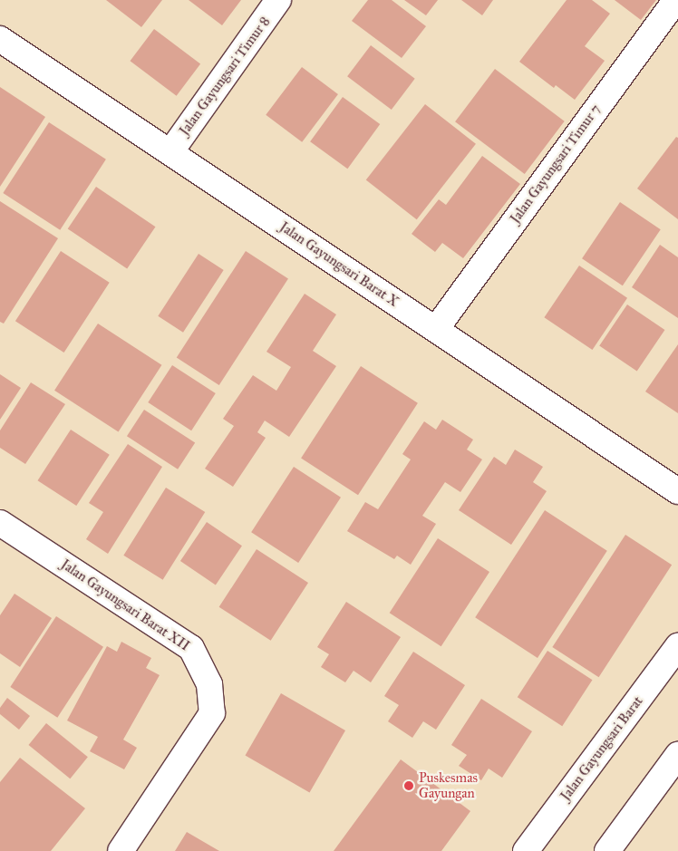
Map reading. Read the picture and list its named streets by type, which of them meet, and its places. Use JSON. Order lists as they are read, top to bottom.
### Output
{
  "streets": {
    "street": [
      "Jalan Gayungsari Timur 8",
      "Jalan Gayungsari Timur 7",
      "Jalan Gayungsari Barat X",
      "Jalan Gayungsari Barat XII",
      "Jalan Gayungsari Barat"
    ]
  },
  "crossings": [
    ["Jalan Gayungsari Timur 8", "Jalan Gayungsari Barat X"],
    ["Jalan Gayungsari Timur 7", "Jalan Gayungsari Barat X"]
  ],
  "places": ["Puskesmas Gayungan"]
}
